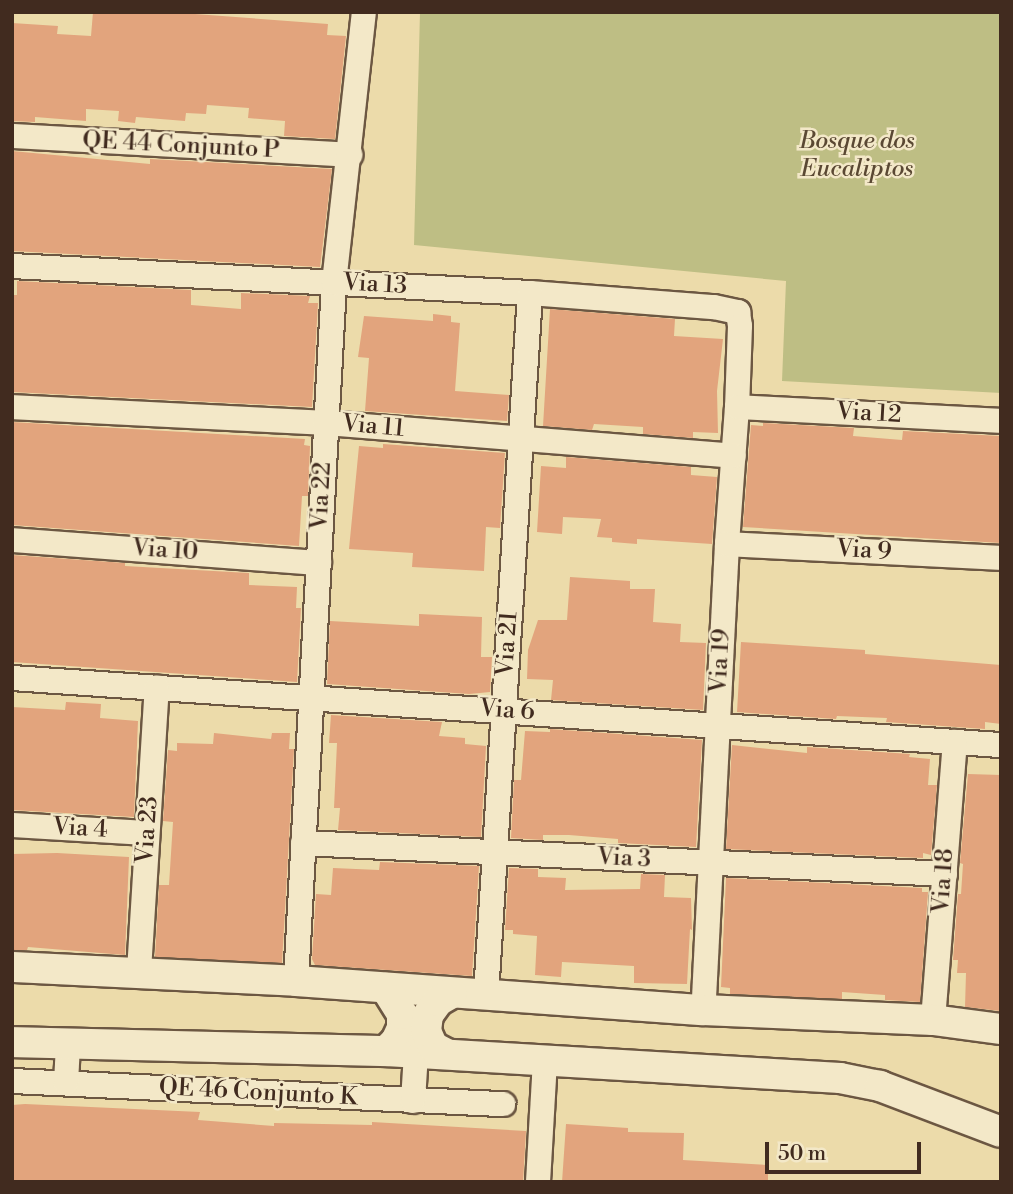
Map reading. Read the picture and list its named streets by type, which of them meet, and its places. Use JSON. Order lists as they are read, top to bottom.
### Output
{
  "streets": {
    "street": [
      "QE 44 Conjunto P",
      "Via 13",
      "Via 12",
      "Via 11",
      "Via 22",
      "Via 10",
      "Via 9",
      "Via 21",
      "Via 19",
      "Via 6",
      "Via 4",
      "Via 23",
      "Via 3",
      "Via 18",
      "QE 46 Conjunto K"
    ]
  },
  "crossings": [
    ["QE 44 Conjunto P", "Via 22"],
    ["Via 13", "Via 22"],
    ["Via 13", "Via 21"],
    ["Via 13", "Via 19"],
    ["Via 12", "Via 19"],
    ["Via 11", "Via 22"],
    ["Via 11", "Via 21"],
    ["Via 11", "Via 19"],
    ["Via 22", "Via 10"],
    ["Via 22", "Via 6"],
    ["Via 22", "Via 3"],
    ["Via 9", "Via 19"],
    ["Via 21", "Via 6"],
    ["Via 21", "Via 3"],
    ["Via 19", "Via 6"],
    ["Via 19", "Via 3"],
    ["Via 6", "Via 23"],
    ["Via 6", "Via 18"],
    ["Via 4", "Via 23"],
    ["Via 3", "Via 18"]
  ],
  "parks": ["Bosque dos Eucaliptos"],
  "scale_bar": "50 m"
}
